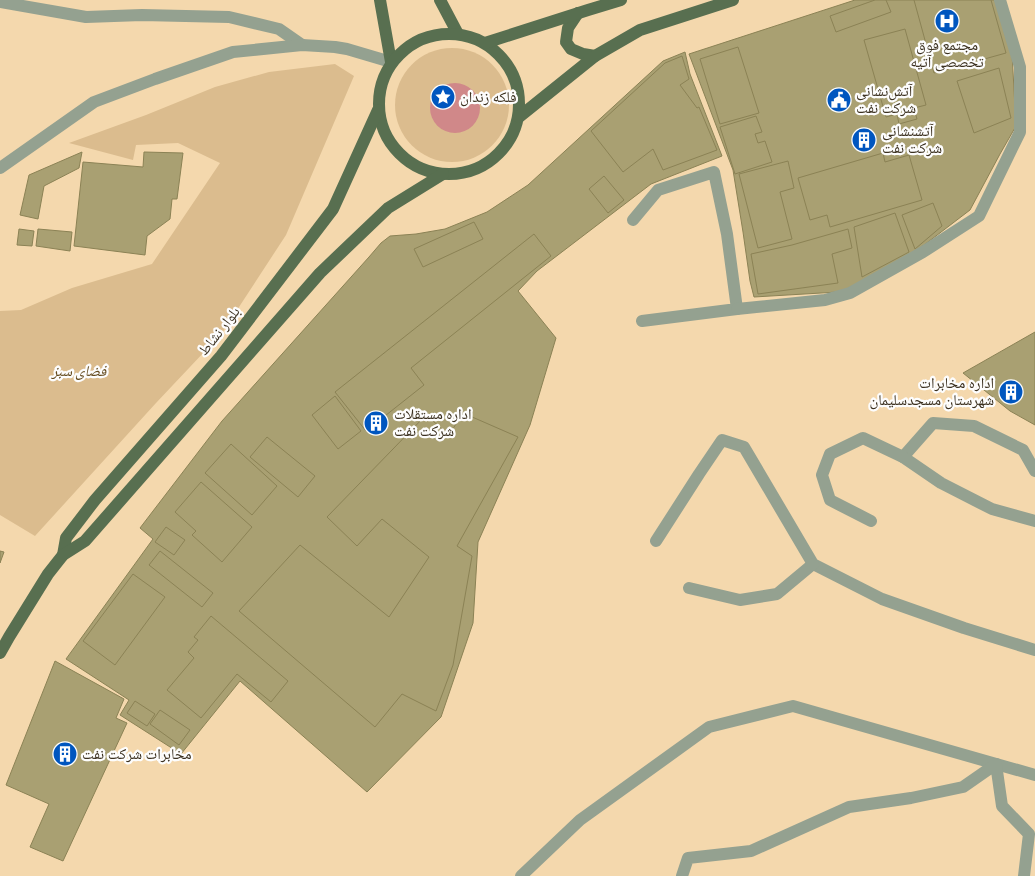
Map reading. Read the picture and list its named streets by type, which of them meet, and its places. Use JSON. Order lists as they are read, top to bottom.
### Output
{
  "streets": {
    "main road": ["بلوار نشاط"]
  },
  "parks": ["فضای سبز"],
  "places": {
    "hospital": ["مجتمع فوق تخصصی آتیه"],
    "place": ["فلکه زندان"],
    "public building": ["آتش‌نشانی شرکت نفت"],
    "building": [
      "آتشنشانی شرکت نفت",
      "اداره مخابرات شهرستان مسجدسلیمان",
      "اداره مستقلات شرکت نفت",
      "مخابرات شرکت نفت"
    ]
  }
}
